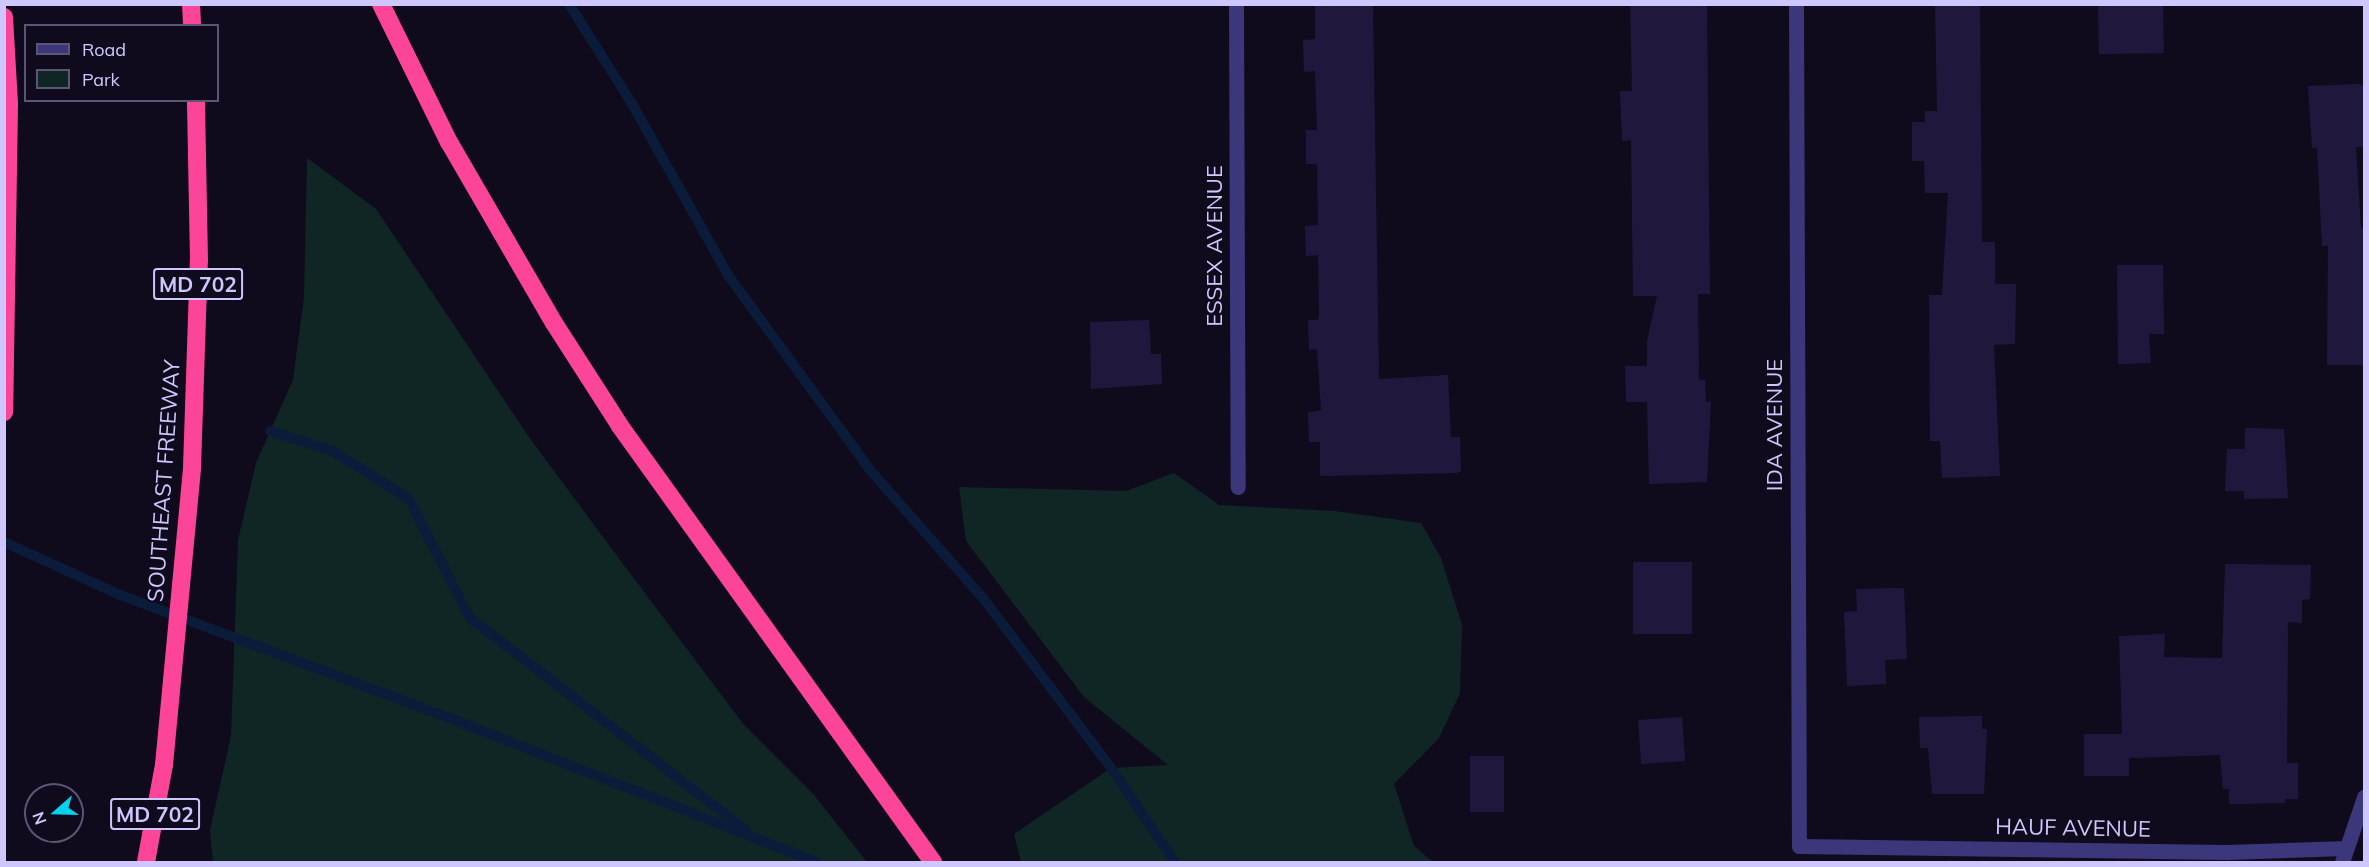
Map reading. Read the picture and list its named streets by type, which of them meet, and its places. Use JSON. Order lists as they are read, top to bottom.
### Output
{
  "streets": {
    "highway": ["MD 702", "SOUTHEAST FREEWAY"],
    "street": ["ESSEX AVENUE", "IDA AVENUE", "HAUF AVENUE"]
  },
  "crossings": [
    ["IDA AVENUE", "HAUF AVENUE"]
  ],
  "legend": ["Road", "Park"],
  "north": "left"
}
